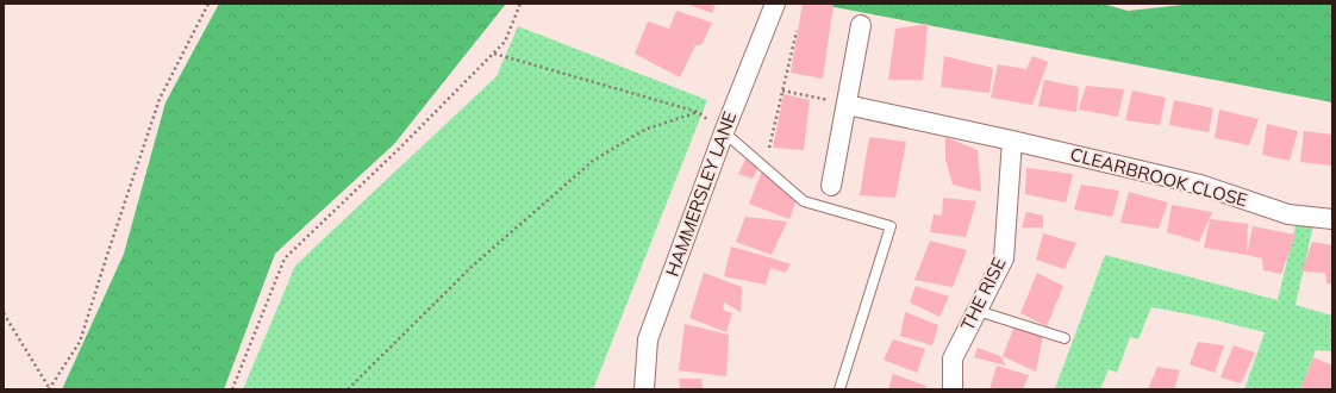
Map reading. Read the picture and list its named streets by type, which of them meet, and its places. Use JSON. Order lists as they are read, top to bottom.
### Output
{
  "streets": {
    "street": ["CLEARBROOK CLOSE", "HAMMERSLEY LANE", "THE RISE"]
  },
  "crossings": [
    ["CLEARBROOK CLOSE", "THE RISE"]
  ]
}
